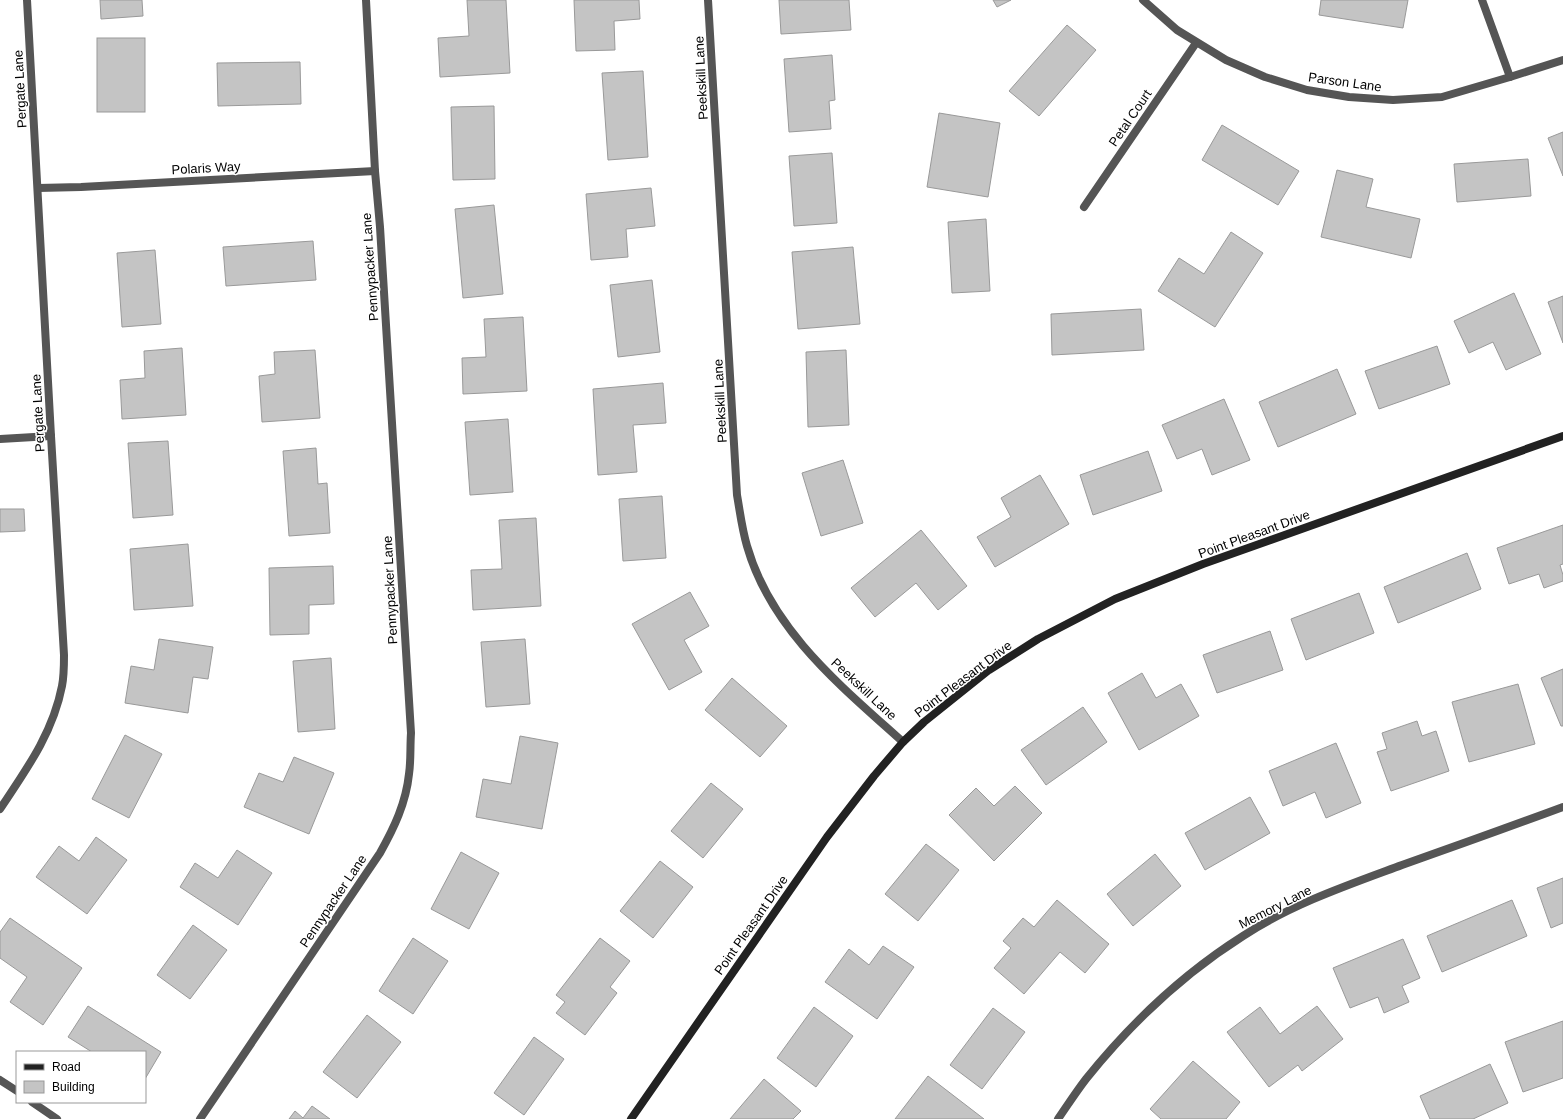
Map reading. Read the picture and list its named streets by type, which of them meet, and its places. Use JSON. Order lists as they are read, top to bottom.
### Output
{
  "streets": {
    "street": [
      "Peekskill Lane",
      "Parson Lane",
      "Pergate Lane",
      "Petal Court",
      "Polaris Way",
      "Pennypacker Lane",
      "Point Pleasant Drive",
      "Memory Lane"
    ]
  },
  "crossings": [
    ["Peekskill Lane", "Point Pleasant Drive"],
    ["Parson Lane", "Petal Court"],
    ["Pergate Lane", "Polaris Way"],
    ["Polaris Way", "Pennypacker Lane"]
  ],
  "legend": ["Road", "Building"]
}
